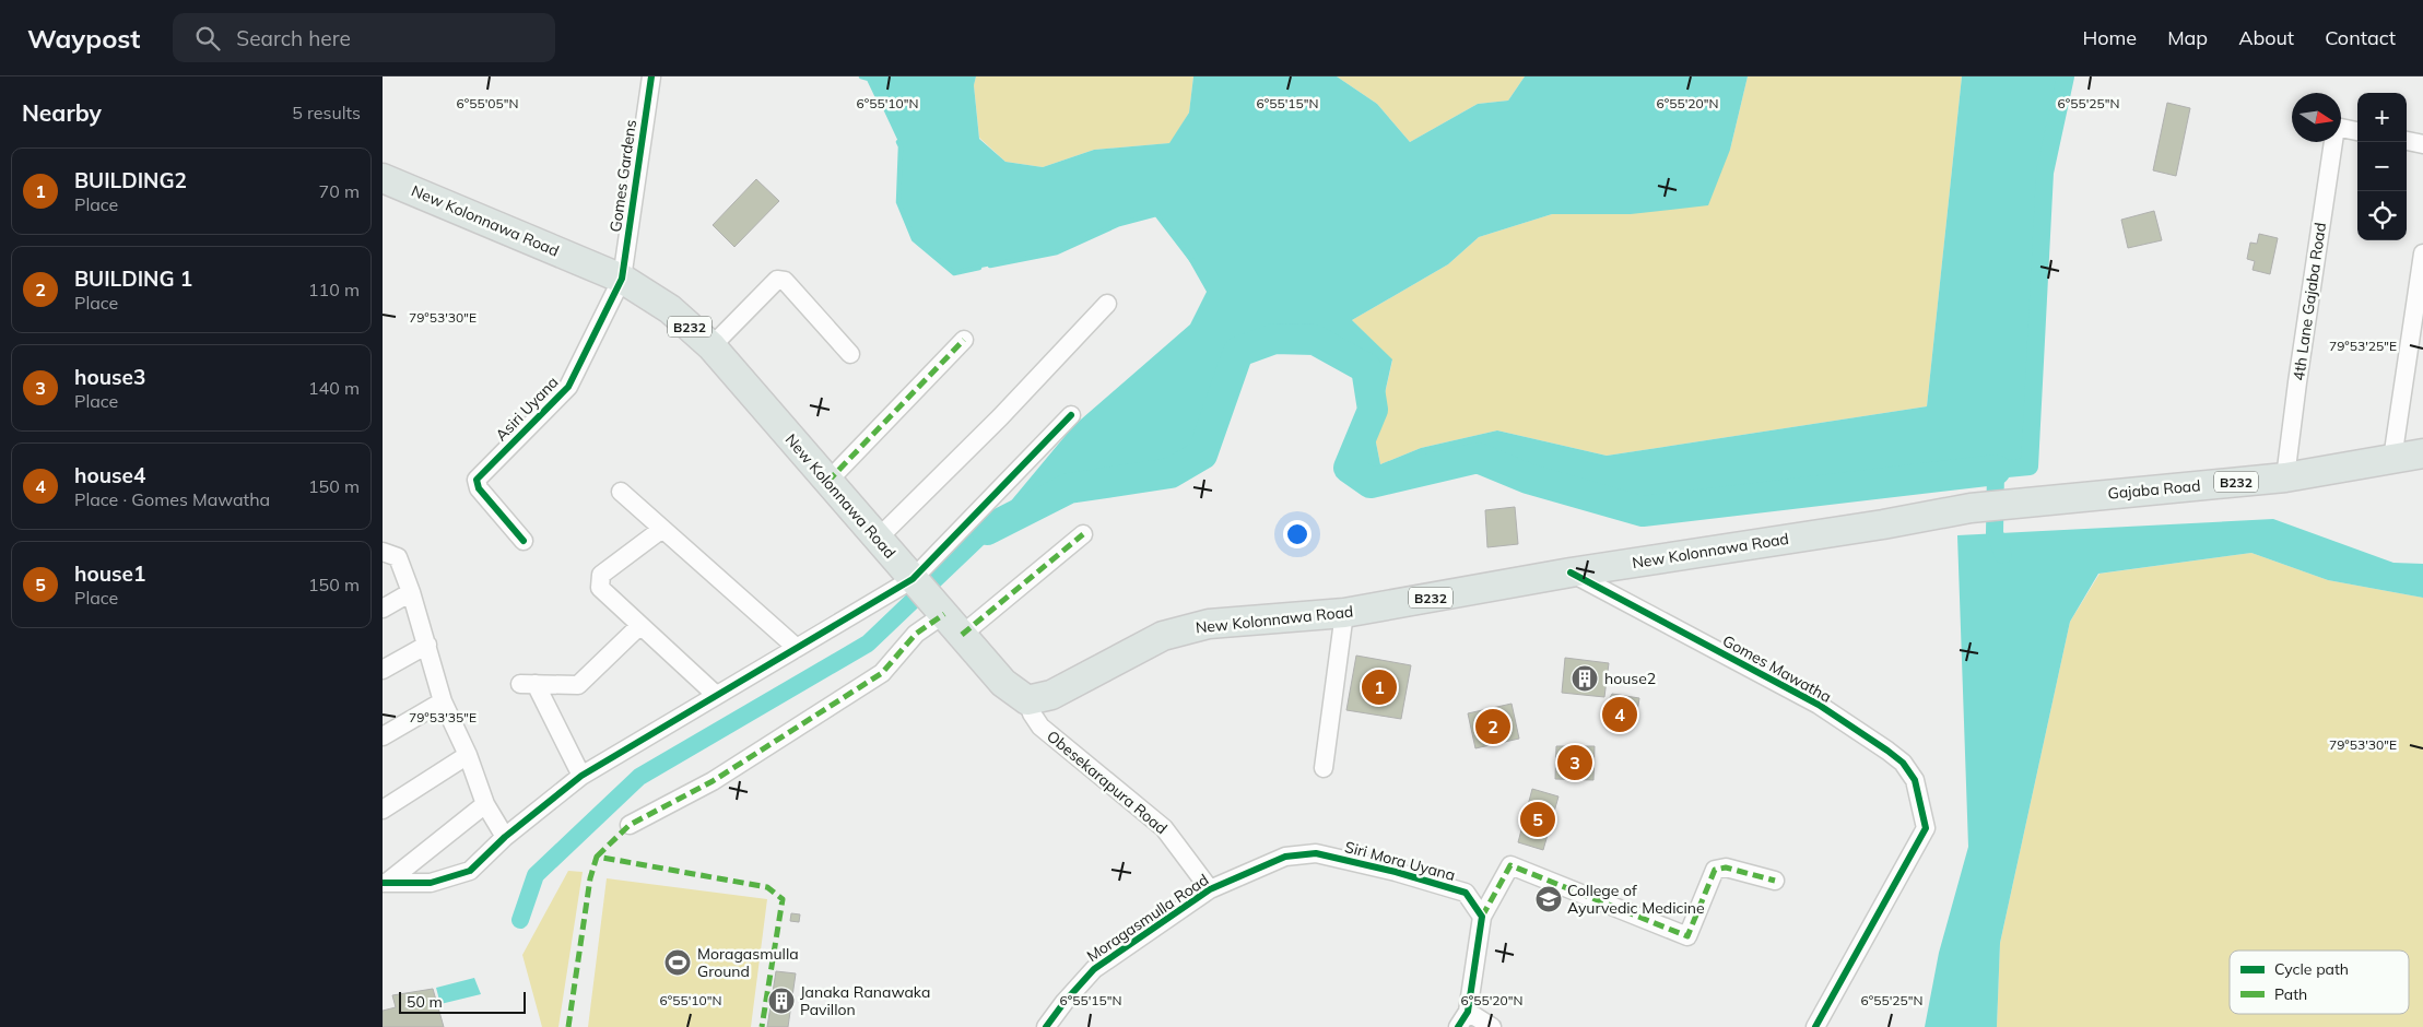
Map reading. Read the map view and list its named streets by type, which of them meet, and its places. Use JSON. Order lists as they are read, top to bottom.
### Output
{
  "streets": {
    "main road": ["New Kolonnawa Road", "B232", "Gajaba Road"],
    "street": [
      "Gomes Gardens",
      "4th Lane Gajaba Road",
      "Asiri Uyana",
      "Gomes Mawatha",
      "Obesekarapura Road",
      "Siri Mora Uyana",
      "Moragasmulla Road"
    ]
  },
  "crossings": [
    ["Gomes Gardens", "New Kolonnawa Road"],
    ["Gomes Gardens", "Asiri Uyana"],
    ["New Kolonnawa Road", "Asiri Uyana"],
    ["New Kolonnawa Road", "Gajaba Road"],
    ["New Kolonnawa Road", "Gomes Mawatha"],
    ["New Kolonnawa Road", "Obesekarapura Road"],
    ["4th Lane Gajaba Road", "Gajaba Road"],
    ["Obesekarapura Road", "Moragasmulla Road"],
    ["Siri Mora Uyana", "Moragasmulla Road"]
  ],
  "places": {
    "building": ["house2", "Janaka Ranawaka Pavillon"],
    "school or university": ["College of Ayurvedic Medicine"],
    "sports": ["Moragasmulla Ground"]
  },
  "legend": ["Cycle path", "Path"],
  "scale_bar": "50 m",
  "north": "right",
  "page": {
    "header": "Waypost",
    "search": "Search here",
    "nav": [
      "Home",
      "Map",
      "About",
      "Contact"
    ],
    "heading": ["Nearby", "5 results"],
    "map_buttons": ["+", "−"],
    "list": [
      {
        "mark": "1",
        "name": "BUILDING2",
        "note": "Place",
        "value": "70 m"
      },
      {
        "mark": "2",
        "name": "BUILDING 1",
        "note": "Place",
        "value": "110 m"
      },
      {
        "mark": "3",
        "name": "house3",
        "note": "Place",
        "value": "140 m"
      },
      {
        "mark": "4",
        "name": "house4",
        "note": "Place · Gomes Mawatha",
        "value": "150 m"
      },
      {
        "mark": "5",
        "name": "house1",
        "note": "Place",
        "value": "150 m"
      }
    ],
    "pins": [
      "1",
      "4",
      "2",
      "3",
      "5"
    ],
    "scale": "50 m"
  },
  "coordinates": [
    "6°55'05\"N",
    "6°55'10\"N",
    "6°55'15\"N",
    "6°55'20\"N",
    "6°55'25\"N",
    "79°53'30\"E",
    "79°53'25\"E",
    "79°53'35\"E"
  ]
}
